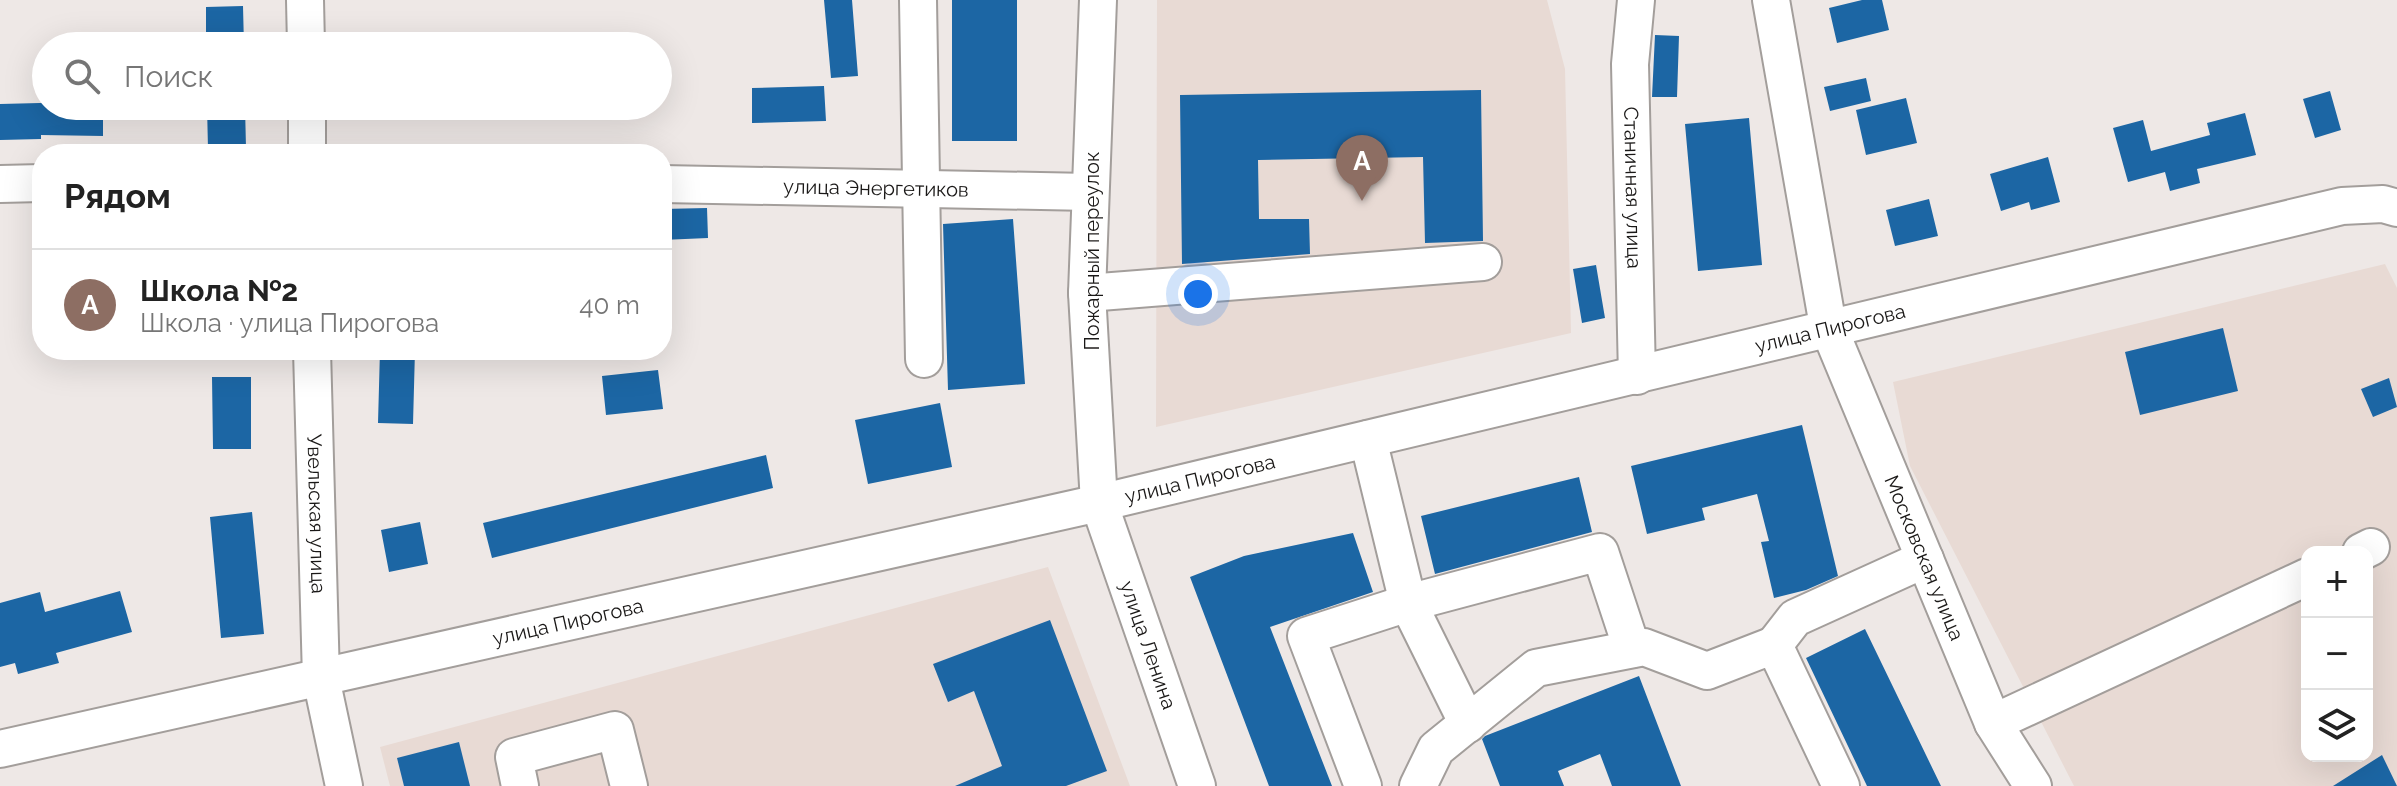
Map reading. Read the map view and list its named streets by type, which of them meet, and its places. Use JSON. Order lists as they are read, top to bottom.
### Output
{
  "streets": {
    "street": [
      "улица Энергетиков",
      "Станичная улица",
      "Пожарный переулок",
      "улица Пирогова",
      "Увельская улица",
      "Московская улица",
      "улица Ленина"
    ]
  },
  "crossings": [
    ["улица Энергетиков", "Пожарный переулок"],
    ["Станичная улица", "улица Пирогова"],
    ["Пожарный переулок", "улица Пирогова"],
    ["Пожарный переулок", "улица Ленина"],
    ["улица Пирогова", "Увельская улица"],
    ["улица Пирогова", "Московская улица"],
    ["улица Пирогова", "улица Ленина"]
  ],
  "page": {
    "search": "Поиск",
    "pins": "A",
    "heading": "Рядом",
    "list": [
      {
        "mark": "A",
        "name": "Школа №2",
        "note": "Школа · улица Пирогова",
        "value": "40 m"
      }
    ],
    "map_buttons": ["+", "−"]
  }
}
